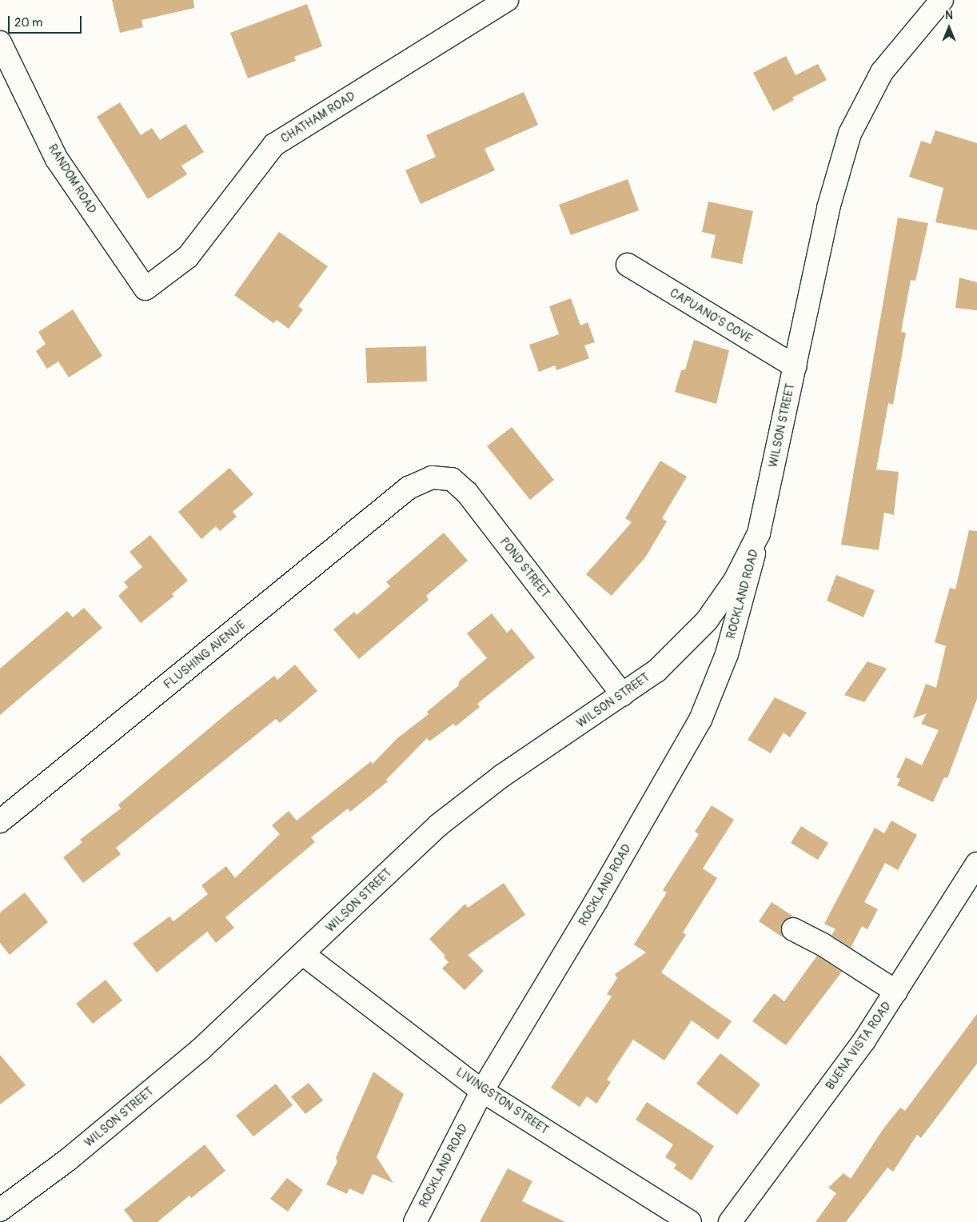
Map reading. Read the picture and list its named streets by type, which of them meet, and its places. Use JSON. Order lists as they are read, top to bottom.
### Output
{
  "streets": {
    "street": [
      "CHATHAM ROAD",
      "RANDOM ROAD",
      "CAPUANO'S COVE",
      "WILSON STREET",
      "POND STREET",
      "ROCKLAND ROAD",
      "FLUSHING AVENUE",
      "BUENA VISTA ROAD",
      "LIVINGSTON STREET"
    ]
  },
  "crossings": [
    ["CHATHAM ROAD", "RANDOM ROAD"],
    ["CAPUANO'S COVE", "WILSON STREET"],
    ["WILSON STREET", "POND STREET"],
    ["WILSON STREET", "ROCKLAND ROAD"],
    ["WILSON STREET", "LIVINGSTON STREET"],
    ["POND STREET", "FLUSHING AVENUE"],
    ["ROCKLAND ROAD", "LIVINGSTON STREET"]
  ],
  "scale_bar": "20 m",
  "north": "top"
}
